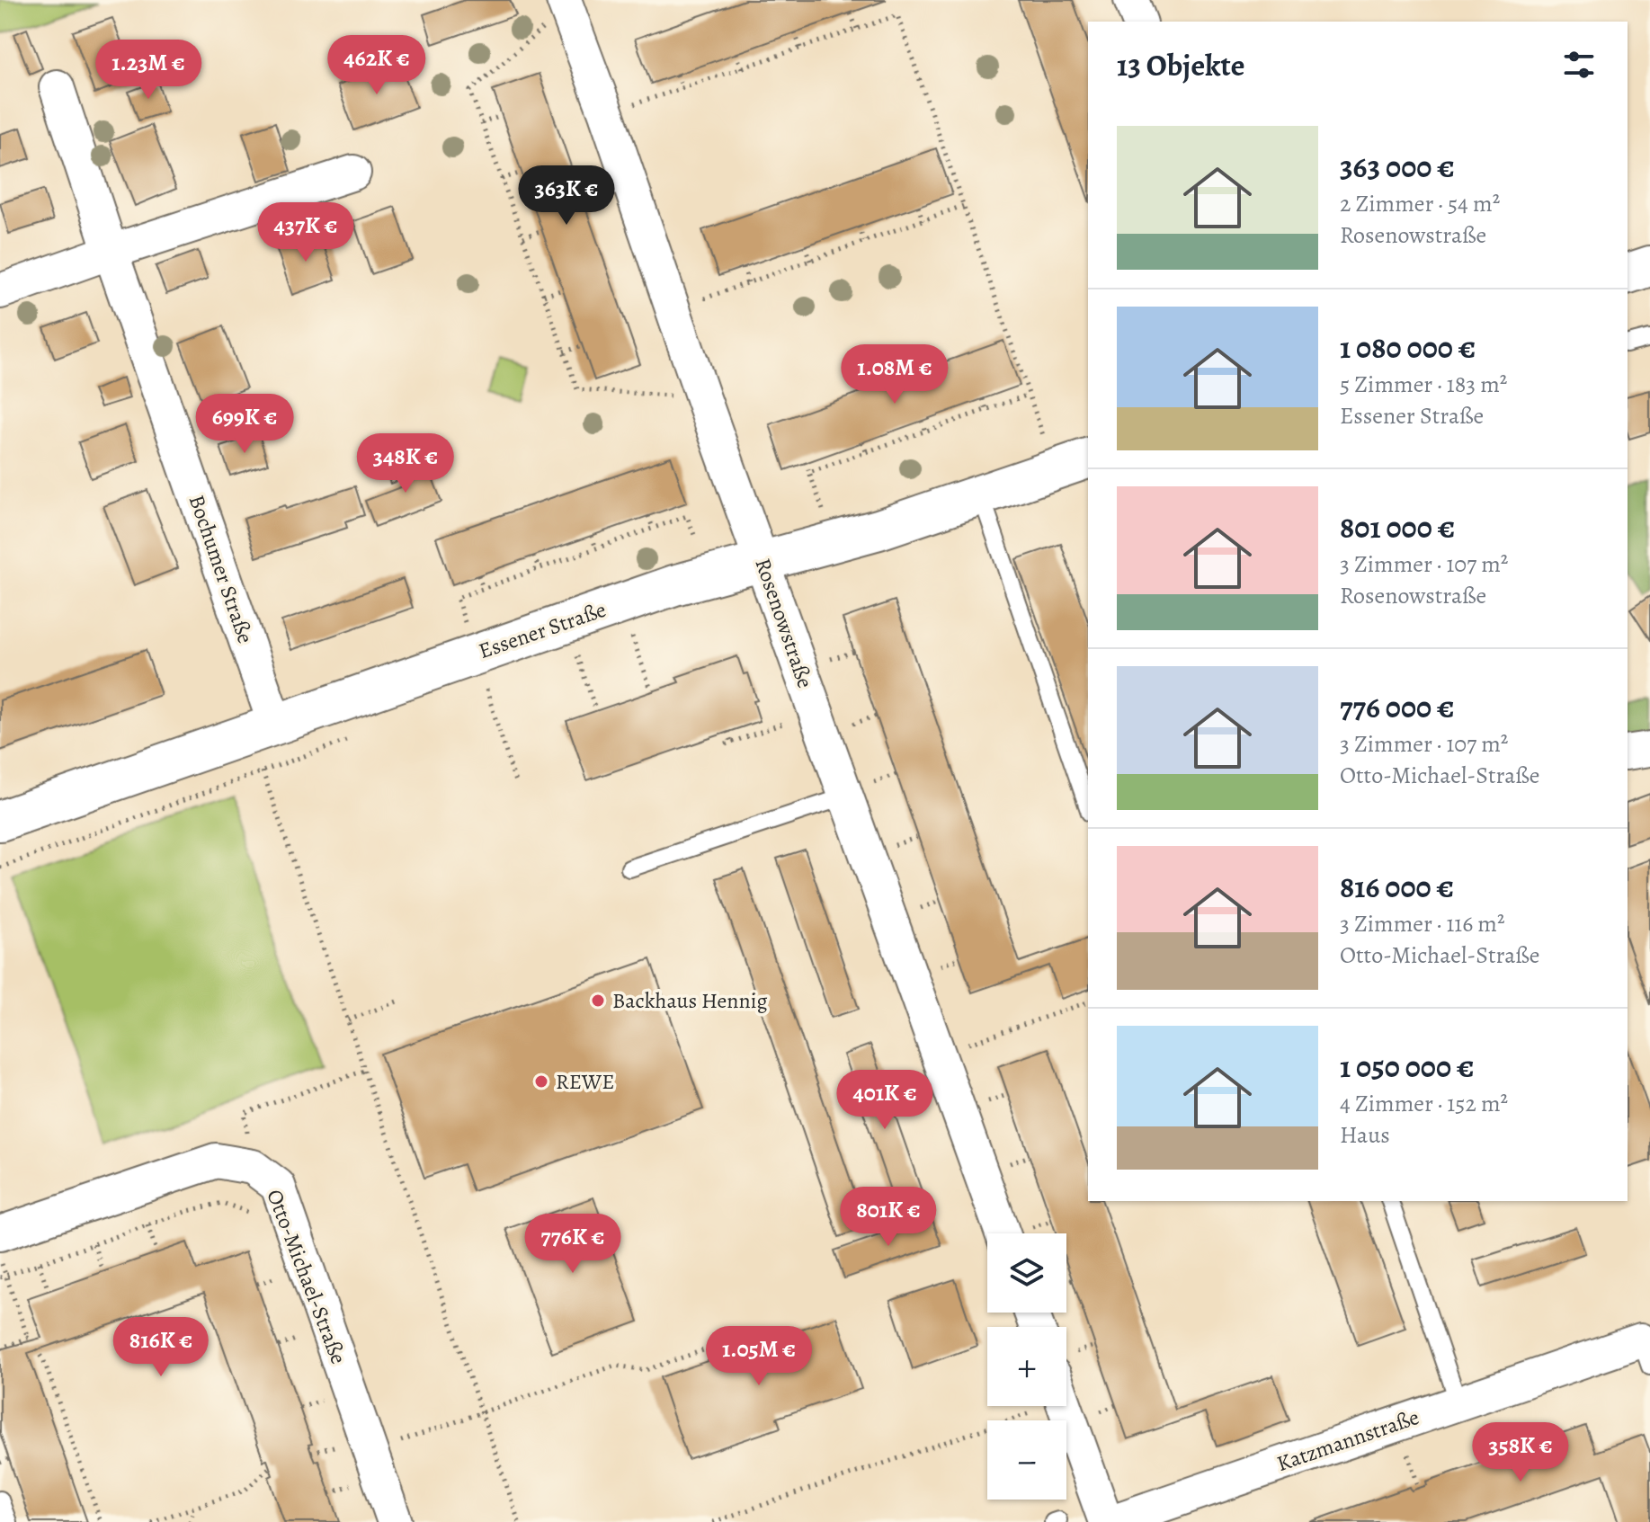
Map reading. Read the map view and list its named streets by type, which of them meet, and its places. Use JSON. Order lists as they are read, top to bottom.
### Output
{
  "streets": {
    "main road": ["Essener Straße"],
    "street": [
      "Bochumer Straße",
      "Rosenowstraße",
      "Otto-Michael-Straße",
      "Katzmannstraße"
    ]
  },
  "crossings": [
    ["Bochumer Straße", "Essener Straße"],
    ["Rosenowstraße", "Essener Straße"]
  ],
  "places": ["Backhaus Hennig", "REWE"],
  "page": {
    "heading": "13 Objekte",
    "price": [
      "462K €",
      "1.23M €",
      "363K €",
      "437K €",
      "1.08M €",
      "699K €",
      "348K €",
      "401K €",
      "801K €",
      "776K €",
      "816K €",
      "1.05M €",
      "358K €"
    ],
    "list": [
      {
        "name": "363 000 €",
        "note": "2 Zimmer · 54 m² · Rosenowstraße"
      },
      {
        "name": "1 080 000 €",
        "note": "5 Zimmer · 183 m² · Essener Straße"
      },
      {
        "name": "801 000 €",
        "note": "3 Zimmer · 107 m² · Rosenowstraße"
      },
      {
        "name": "776 000 €",
        "note": "3 Zimmer · 107 m² · Otto-Michael-Straße"
      },
      {
        "name": "816 000 €",
        "note": "3 Zimmer · 116 m² · Otto-Michael-Straße"
      },
      {
        "name": "1 050 000 €",
        "note": "4 Zimmer · 152 m² · Haus"
      }
    ],
    "map_buttons": ["+", "−"]
  }
}
